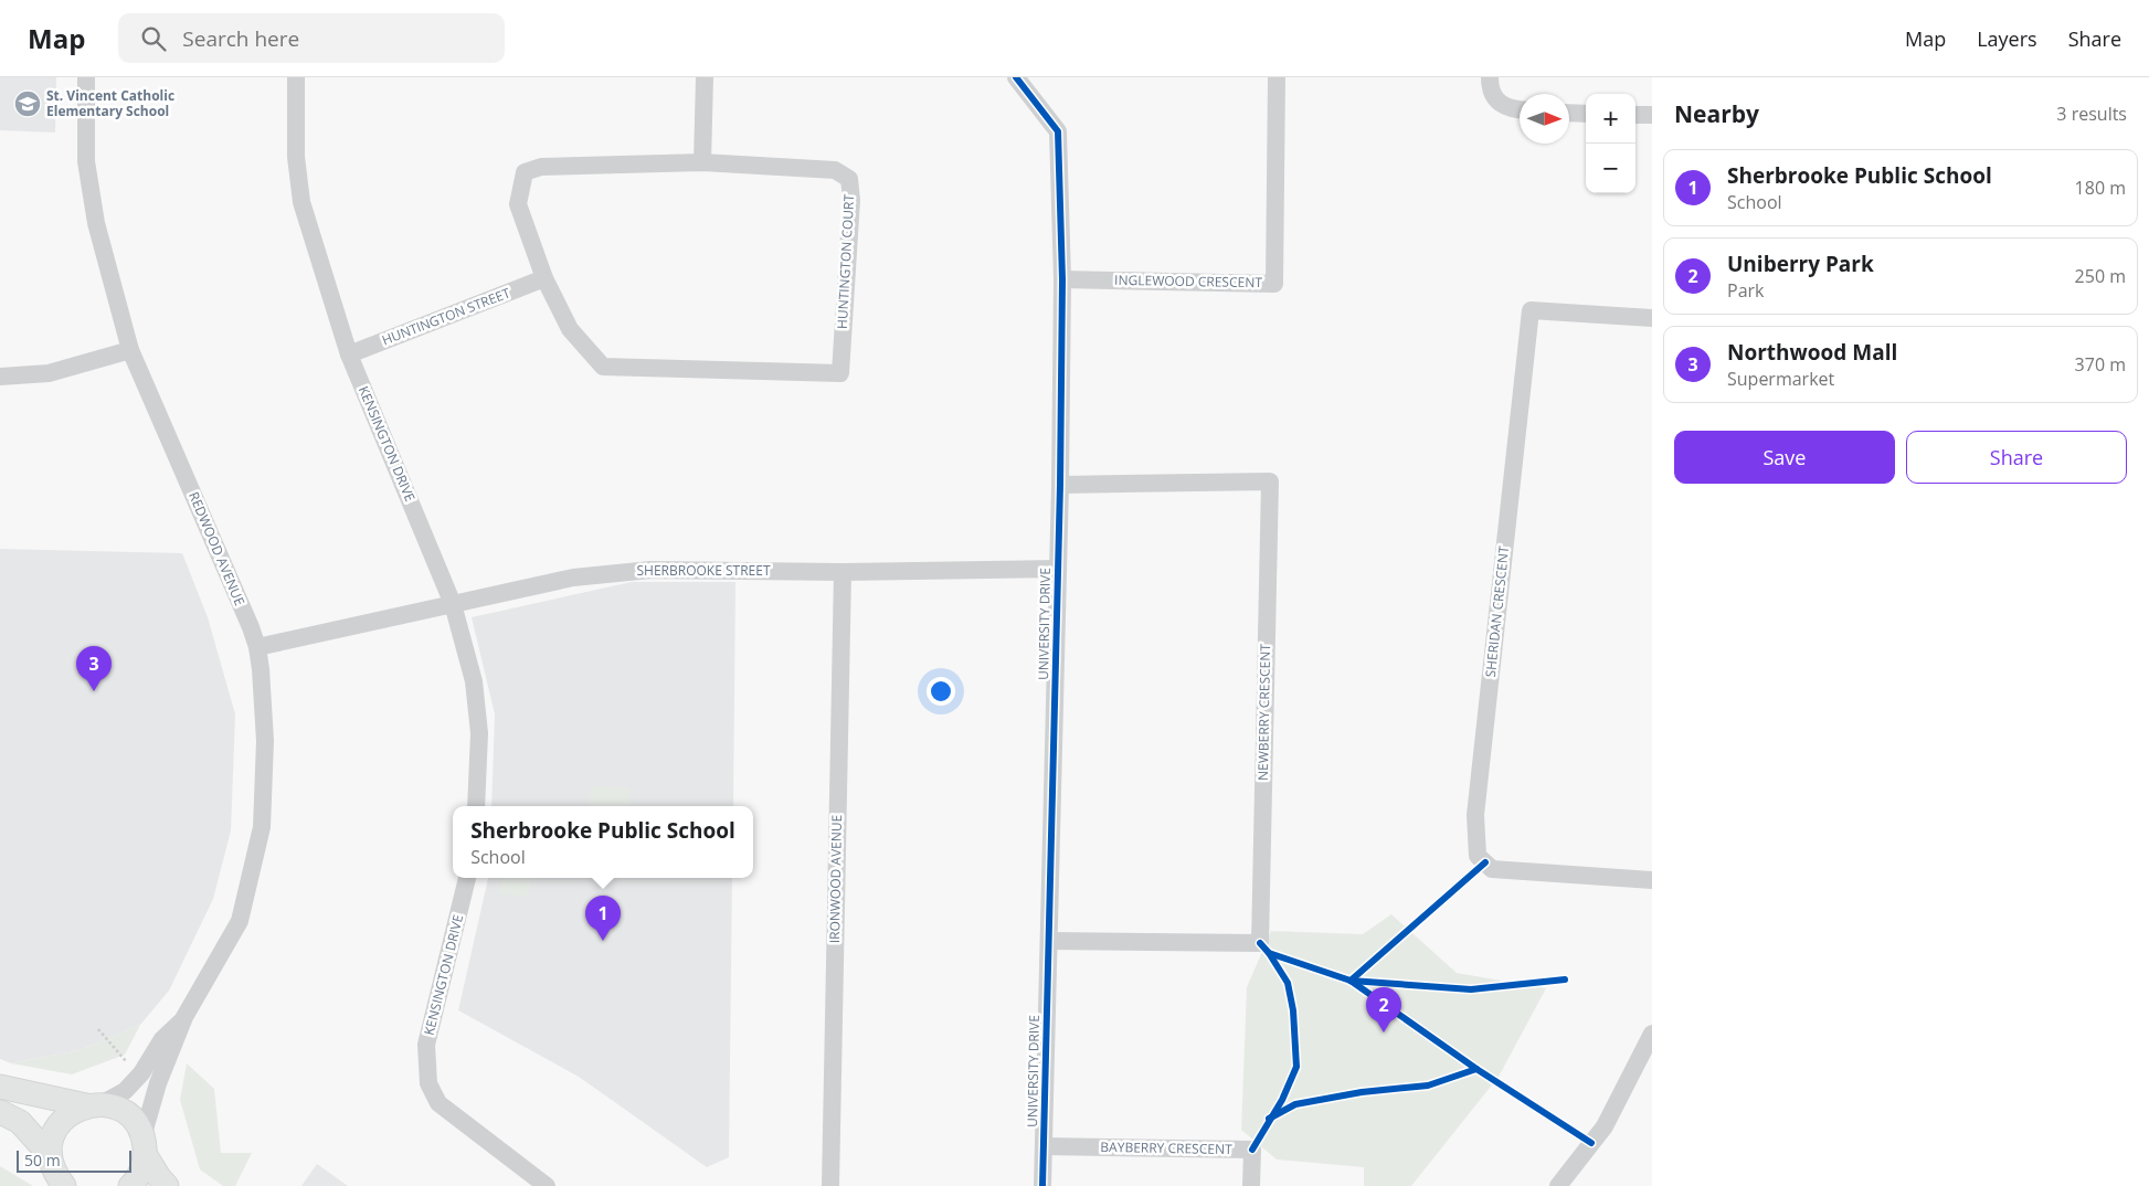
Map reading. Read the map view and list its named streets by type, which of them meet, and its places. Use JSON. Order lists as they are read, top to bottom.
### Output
{
  "streets": {
    "street": [
      "HUNTINGTON COURT",
      "INGLEWOOD CRESCENT",
      "HUNTINGTON STREET",
      "KENSINGTON DRIVE",
      "REDWOOD AVENUE",
      "SHERBROOKE STREET",
      "SHERIDAN CRESCENT",
      "UNIVERSITY DRIVE",
      "NEWBERRY CRESCENT",
      "IRONWOOD AVENUE",
      "BAYBERRY CRESCENT"
    ]
  },
  "crossings": [
    ["HUNTINGTON COURT", "HUNTINGTON STREET"],
    ["INGLEWOOD CRESCENT", "UNIVERSITY DRIVE"],
    ["HUNTINGTON STREET", "KENSINGTON DRIVE"],
    ["KENSINGTON DRIVE", "SHERBROOKE STREET"],
    ["REDWOOD AVENUE", "SHERBROOKE STREET"],
    ["SHERBROOKE STREET", "UNIVERSITY DRIVE"],
    ["SHERBROOKE STREET", "IRONWOOD AVENUE"],
    ["UNIVERSITY DRIVE", "NEWBERRY CRESCENT"],
    ["UNIVERSITY DRIVE", "BAYBERRY CRESCENT"]
  ],
  "places": {
    "school or university": ["St. Vincent Catholic Elementary School"]
  },
  "scale_bar": "50 m",
  "north": "right",
  "page": {
    "header": "Map",
    "search": "Search here",
    "nav": ["Map", "Layers", "Share"],
    "heading": ["Nearby", "3 results"],
    "map_buttons": ["+", "−"],
    "list": [
      {
        "mark": "1",
        "name": "Sherbrooke Public School",
        "note": "School",
        "value": "180 m"
      },
      {
        "mark": "2",
        "name": "Uniberry Park",
        "note": "Park",
        "value": "250 m"
      },
      {
        "mark": "3",
        "name": "Northwood Mall",
        "note": "Supermarket",
        "value": "370 m"
      }
    ],
    "buttons": ["Save", "Share"],
    "pins": ["3", "1", "2"],
    "popup": ["Sherbrooke Public School", "School"],
    "scale": "50 m"
  }
}
